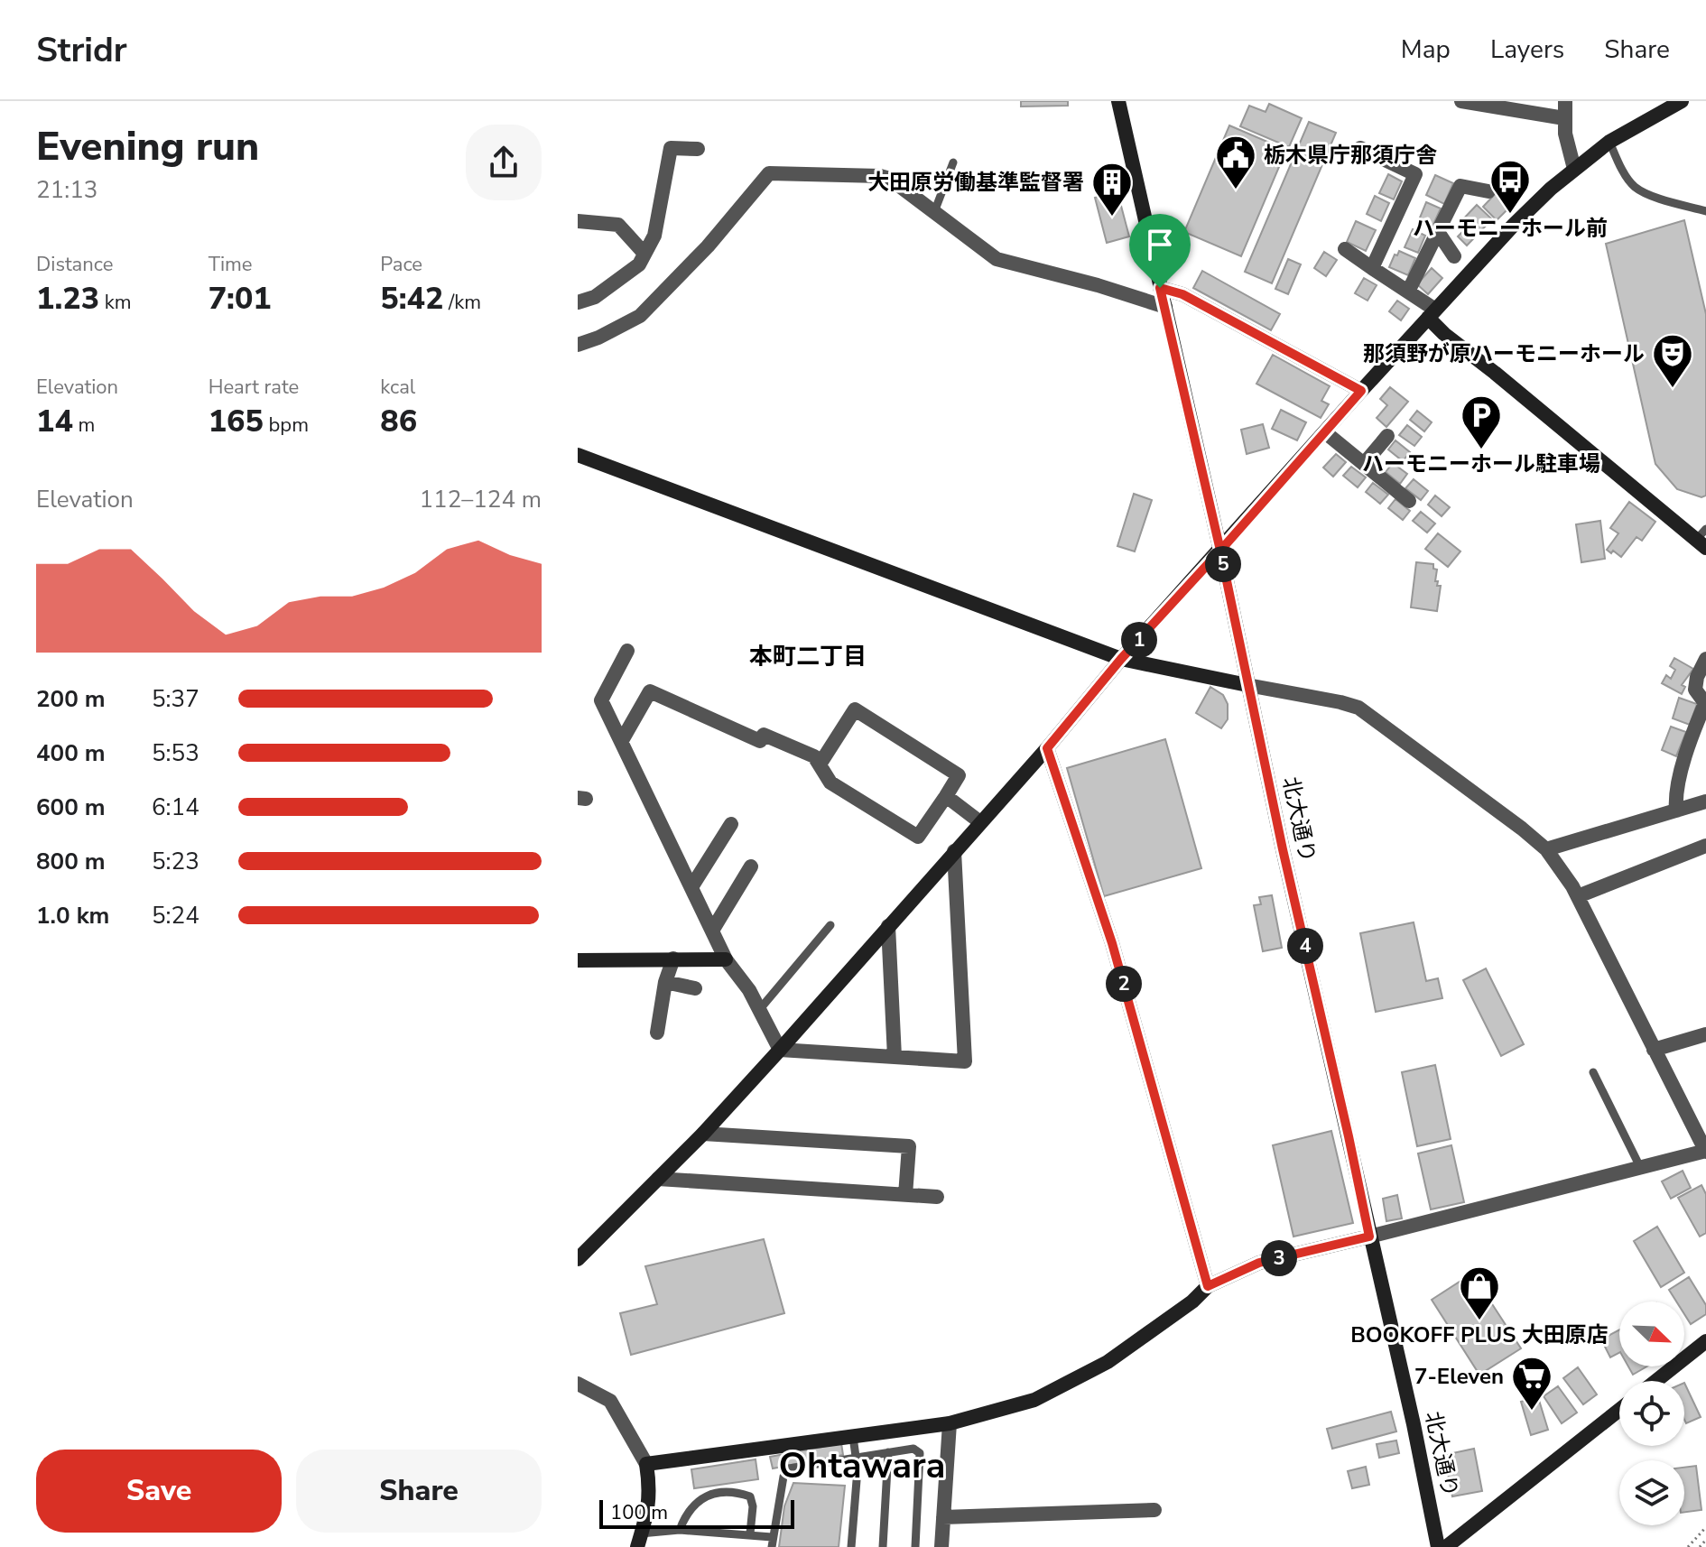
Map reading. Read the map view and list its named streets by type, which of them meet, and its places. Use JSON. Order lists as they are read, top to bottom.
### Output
{
  "streets": {
    "street": ["北大通り"]
  },
  "districts": ["本町二丁目", "Ohtawara"],
  "places": {
    "public building": ["栃木県庁那須庁舎"],
    "bus stop": ["ハーモニーホール前"],
    "building": ["大田原労働基準監督署"],
    "theatre": ["那須野が原ハーモニーホール"],
    "parking": ["ハーモニーホール駐車場"],
    "shop": ["BOOKOFF PLUS 大田原店"],
    "supermarket": ["7-Eleven"]
  },
  "scale_bar": "100 m",
  "north": "bottom right",
  "page": {
    "header": "Stridr",
    "nav": ["Map", "Layers", "Share"],
    "heading": ["Evening run", "21:13"],
    "stats": [
      ["Distance", "1.23 km"],
      ["Time", "7:01"],
      ["Pace", "5:42 /km"],
      ["Elevation", "14 m"],
      ["Heart rate", "165 bpm"],
      ["kcal", "86"]
    ],
    "chart": ["Elevation", "112–124 m"],
    "pins": [
      "5",
      "1",
      "4",
      "2",
      "3"
    ],
    "list": [
      {
        "name": "200 m",
        "note": "5:37"
      },
      {
        "name": "400 m",
        "note": "5:53"
      },
      {
        "name": "600 m",
        "note": "6:14"
      },
      {
        "name": "800 m",
        "note": "5:23"
      },
      {
        "name": "1.0 km",
        "note": "5:24"
      }
    ],
    "buttons": ["Save", "Share"],
    "scale": "100 m"
  }
}
